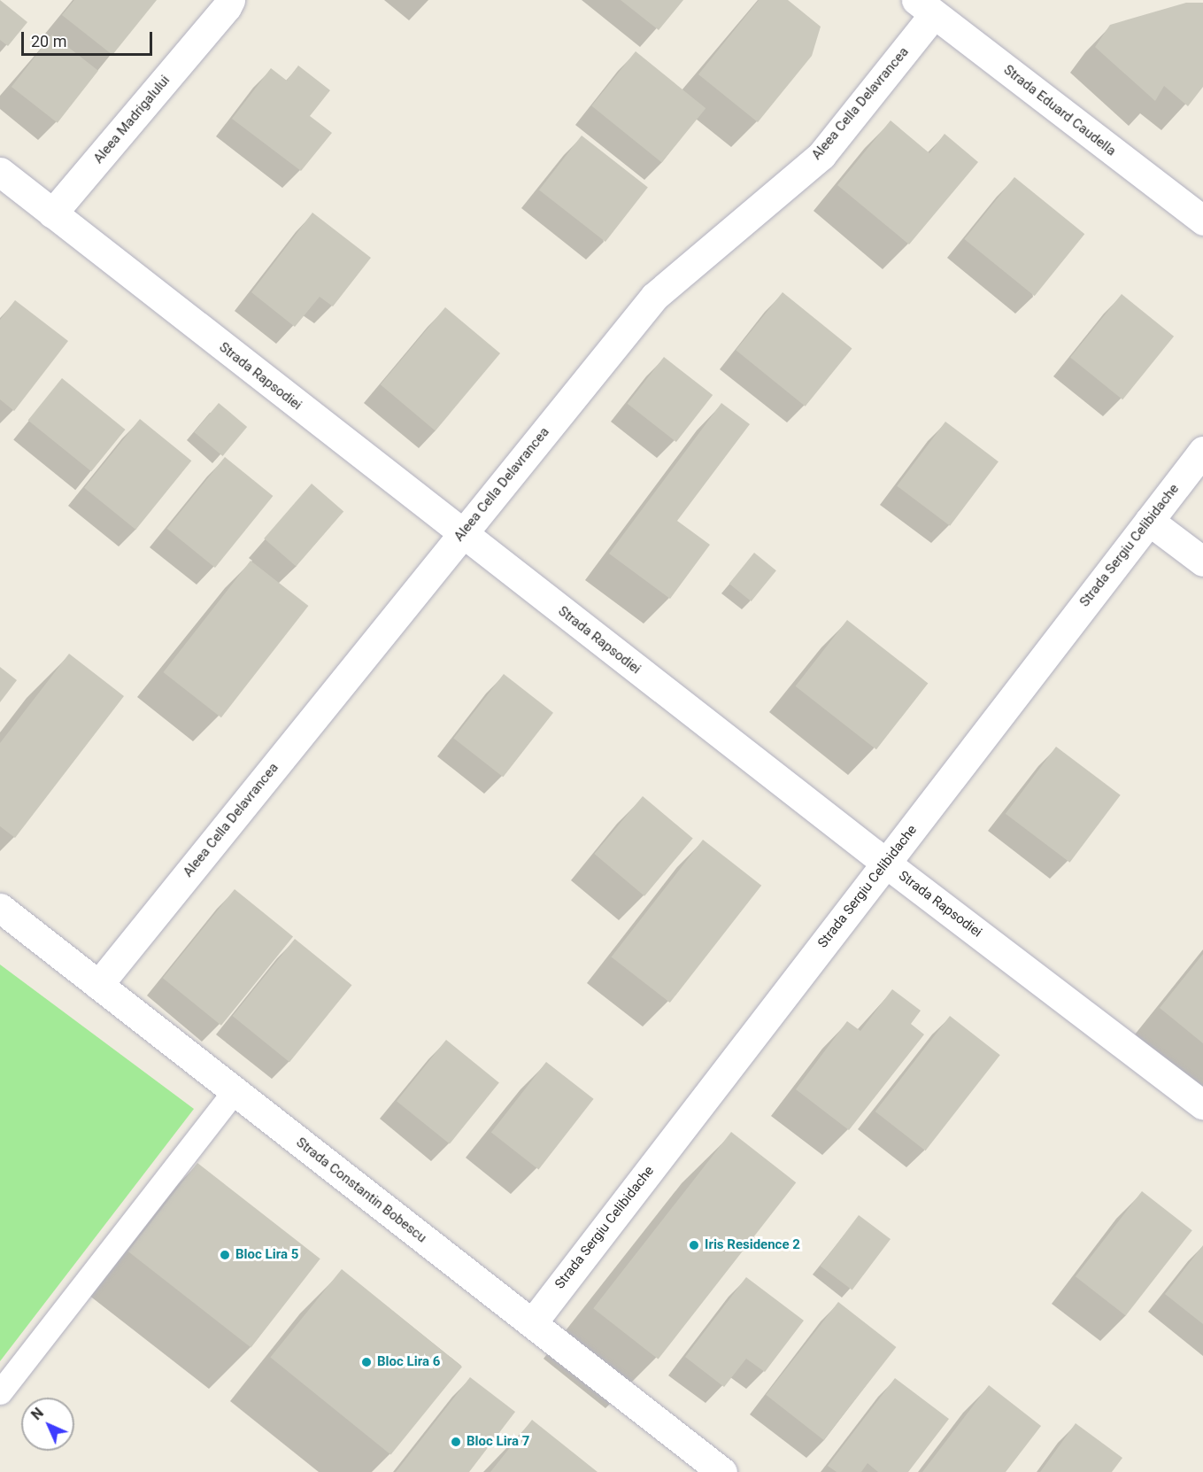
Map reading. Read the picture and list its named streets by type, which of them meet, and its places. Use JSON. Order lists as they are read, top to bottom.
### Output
{
  "streets": {
    "street": [
      "Aleea Cella Delavrancea",
      "Strada Eduard Caudella",
      "Aleea Madrigalului",
      "Strada Rapsodiei",
      "Strada Sergiu Celibidache",
      "Strada Constantin Bobescu"
    ]
  },
  "crossings": [
    ["Aleea Cella Delavrancea", "Strada Eduard Caudella"],
    ["Aleea Cella Delavrancea", "Strada Rapsodiei"],
    ["Aleea Cella Delavrancea", "Strada Constantin Bobescu"],
    ["Aleea Madrigalului", "Strada Rapsodiei"],
    ["Strada Rapsodiei", "Strada Sergiu Celibidache"],
    ["Strada Sergiu Celibidache", "Strada Constantin Bobescu"]
  ],
  "places": [
    "Iris Residence 2",
    "Bloc Lira 5",
    "Bloc Lira 6",
    "Bloc Lira 7"
  ],
  "scale_bar": "20 m",
  "north": "top left"
}
